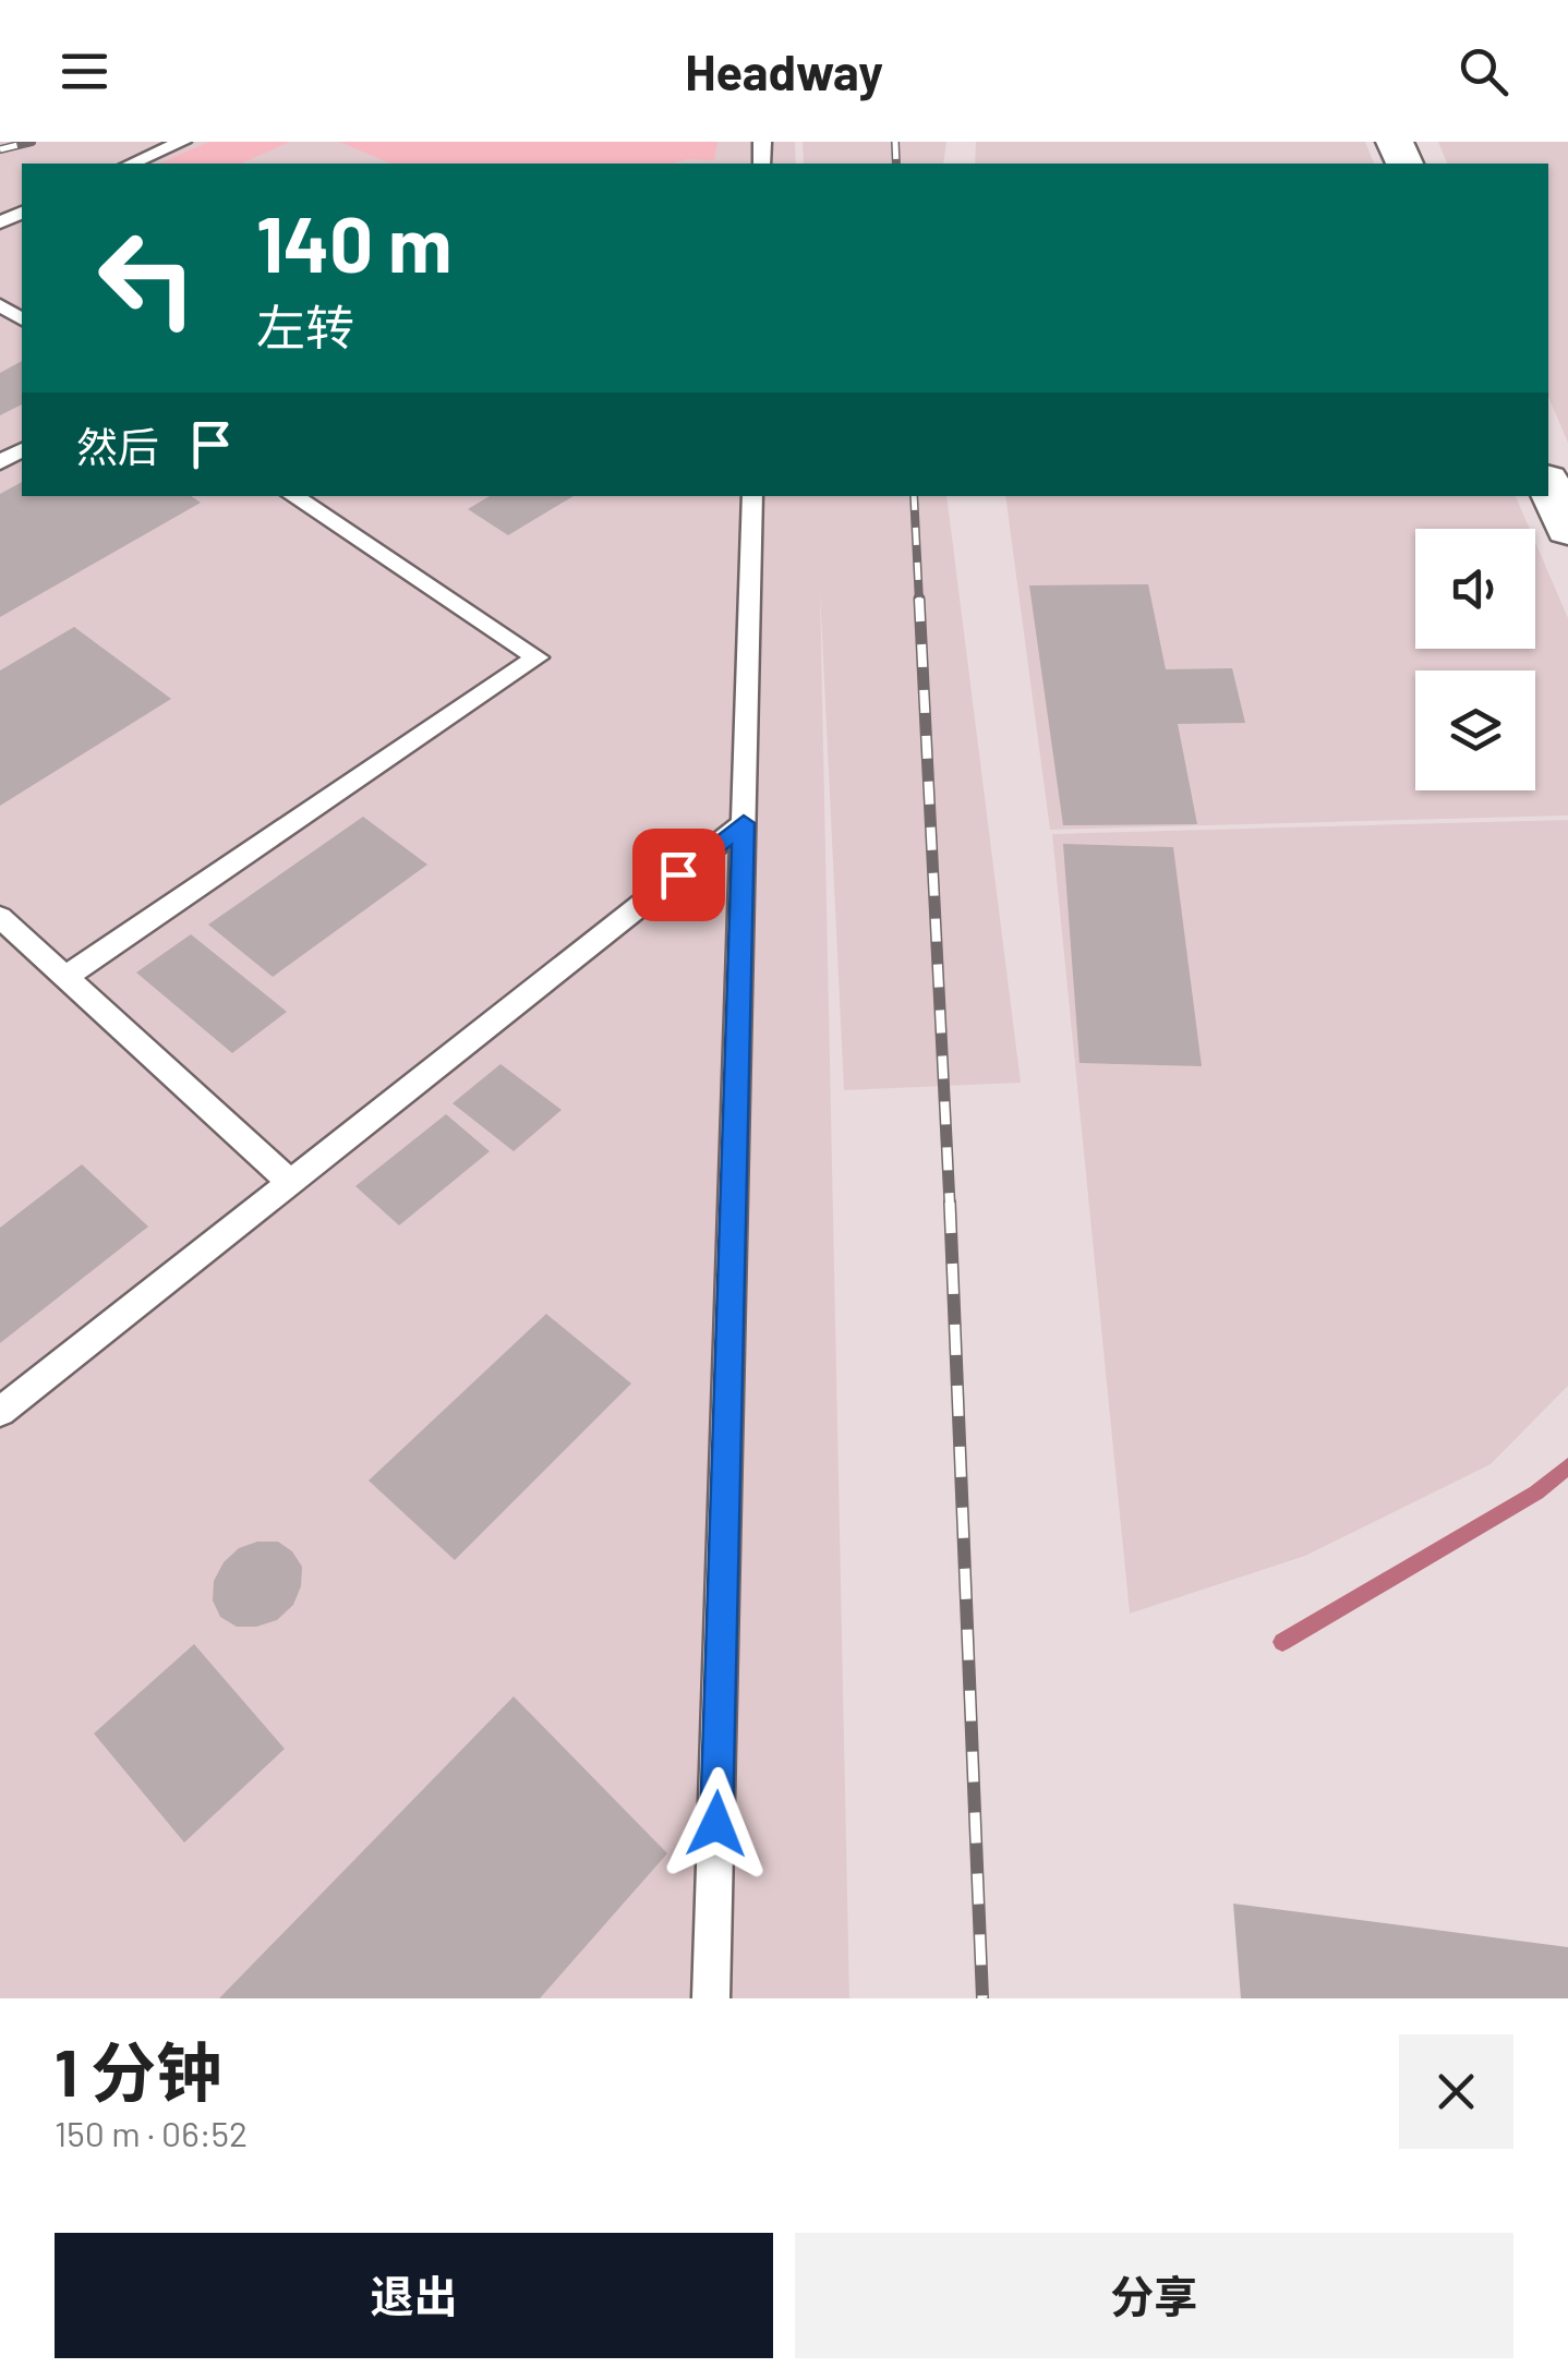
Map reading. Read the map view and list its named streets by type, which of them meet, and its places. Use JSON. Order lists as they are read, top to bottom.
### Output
{
  "page": {
    "header": "Headway",
    "turn": ["140 m", "左转"],
    "then": "然后",
    "heading": ["1 分钟", "150 m · 06:52"],
    "buttons": ["退出", "分享"]
  }
}
